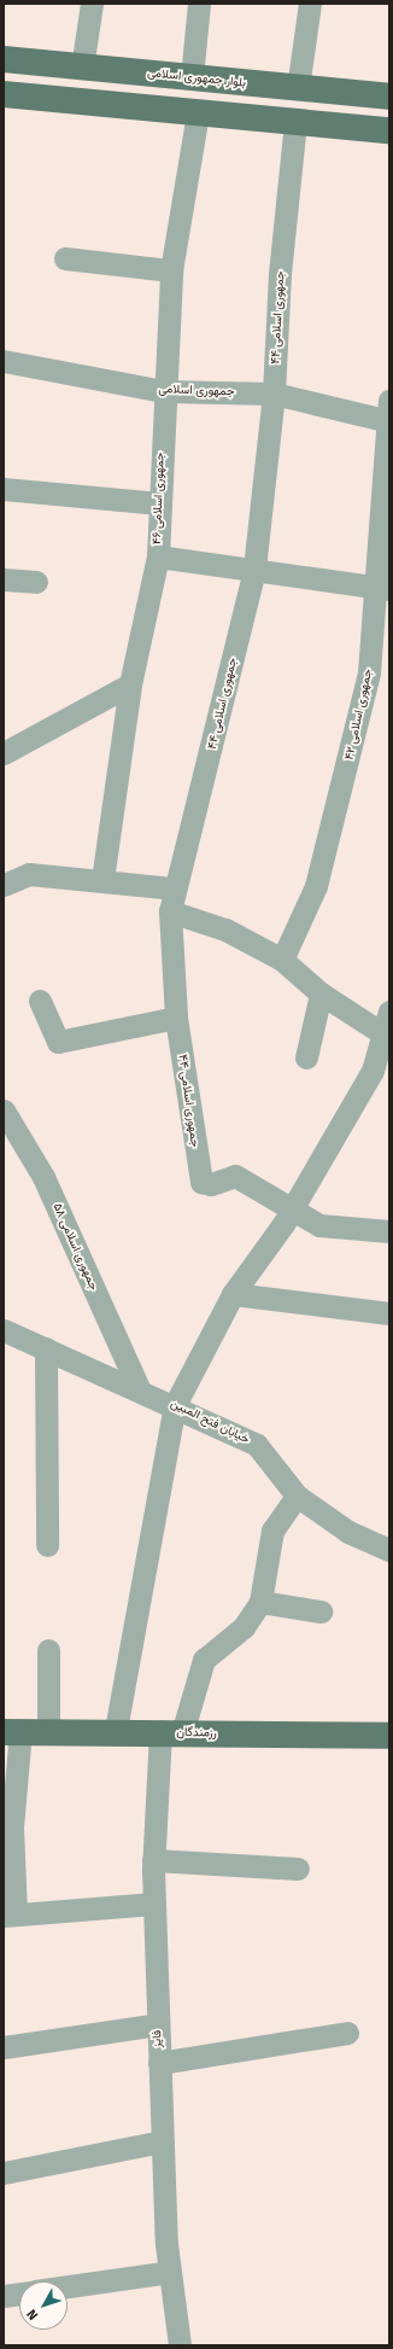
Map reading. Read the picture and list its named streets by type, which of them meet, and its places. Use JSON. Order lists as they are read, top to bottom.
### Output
{
  "streets": {
    "main road": ["بلوار جمهوری اسلامی", "رزمندگان"],
    "street": [
      "جمهوری اسلامی ۴۴",
      "جمهوری اسلامی",
      "جمهوری اسلامی ۴۶",
      "جمهوری اسلامی ۴۲",
      "جمهوری اسلامی ۵۸",
      "خیابان فتح المبین",
      "فایز"
    ]
  },
  "crossings": [
    ["جمهوری اسلامی ۴۴", "جمهوری اسلامی"],
    ["جمهوری اسلامی", "جمهوری اسلامی ۴۶"],
    ["جمهوری اسلامی", "جمهوری اسلامی ۴۲"],
    ["جمهوری اسلامی ۵۸", "خیابان فتح المبین"],
    ["رزمندگان", "فایز"]
  ],
  "north": "bottom left"
}
